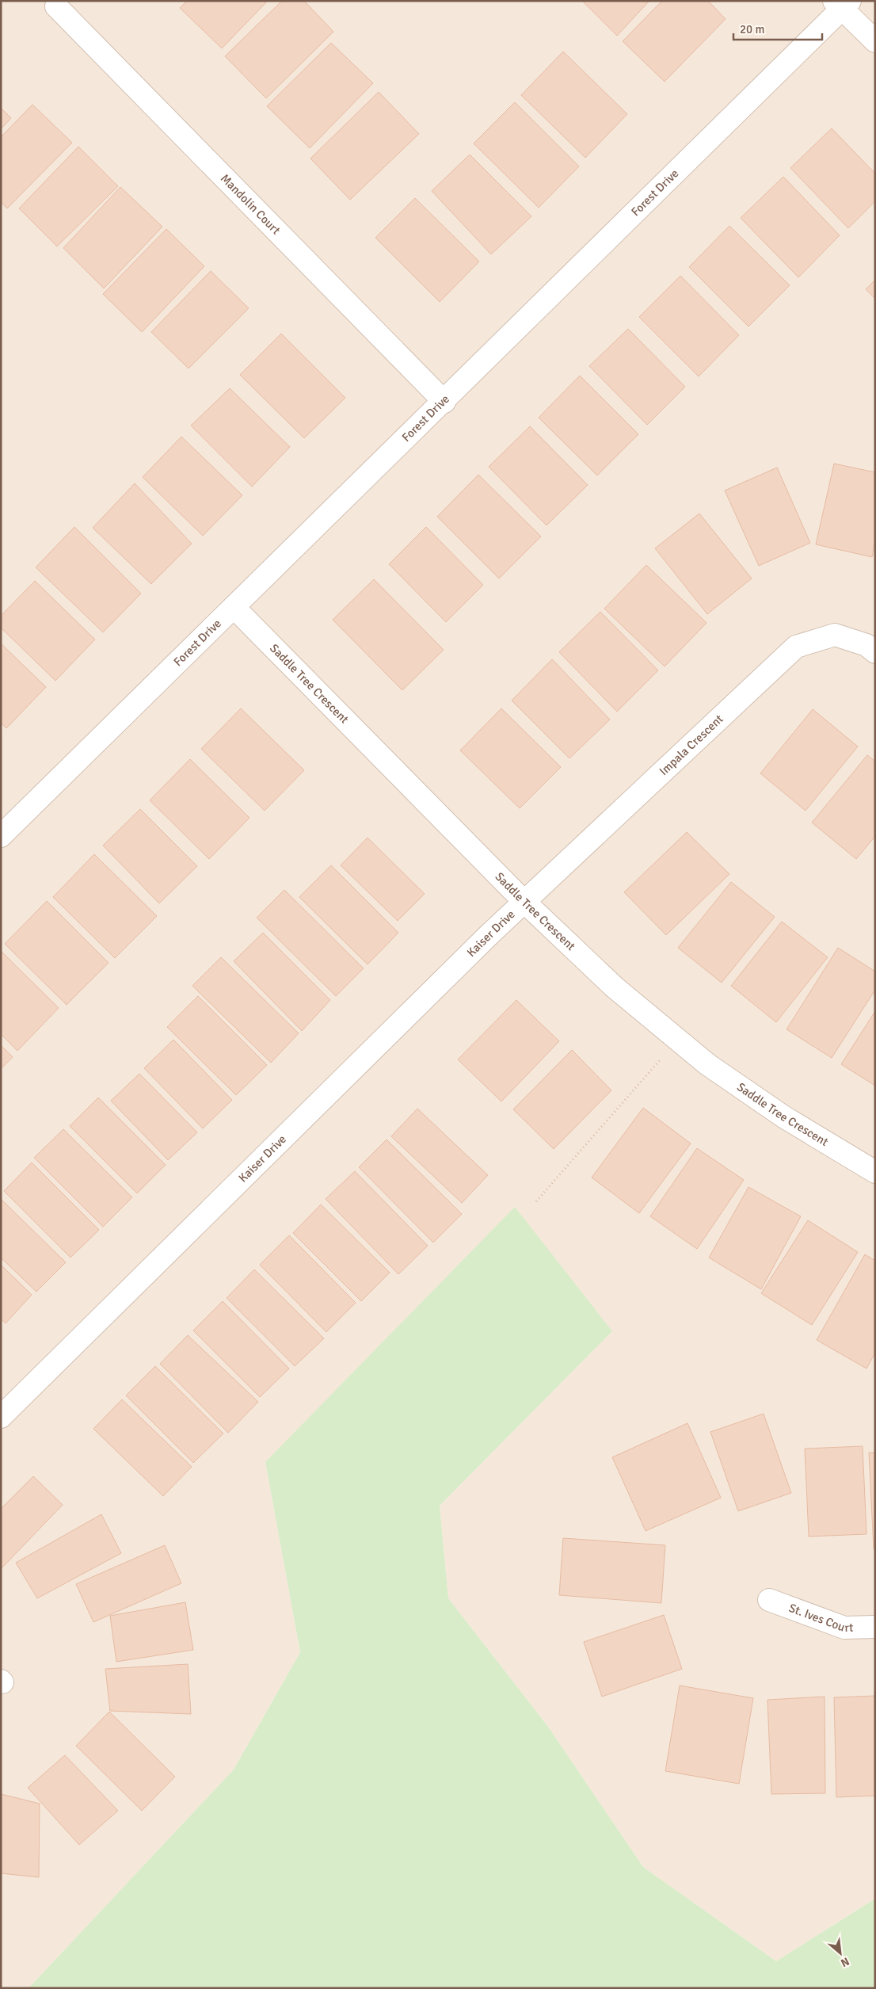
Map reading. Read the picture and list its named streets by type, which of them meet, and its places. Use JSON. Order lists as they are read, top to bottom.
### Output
{
  "streets": {
    "street": [
      "Forest Drive",
      "Mandolin Court",
      "Saddle Tree Crescent",
      "Impala Crescent",
      "Kaiser Drive",
      "St. Ives Court"
    ]
  },
  "crossings": [
    ["Forest Drive", "Mandolin Court"],
    ["Forest Drive", "Saddle Tree Crescent"],
    ["Saddle Tree Crescent", "Impala Crescent"],
    ["Saddle Tree Crescent", "Kaiser Drive"],
    ["Impala Crescent", "Kaiser Drive"]
  ],
  "scale_bar": "20 m",
  "north": "bottom right"
}
